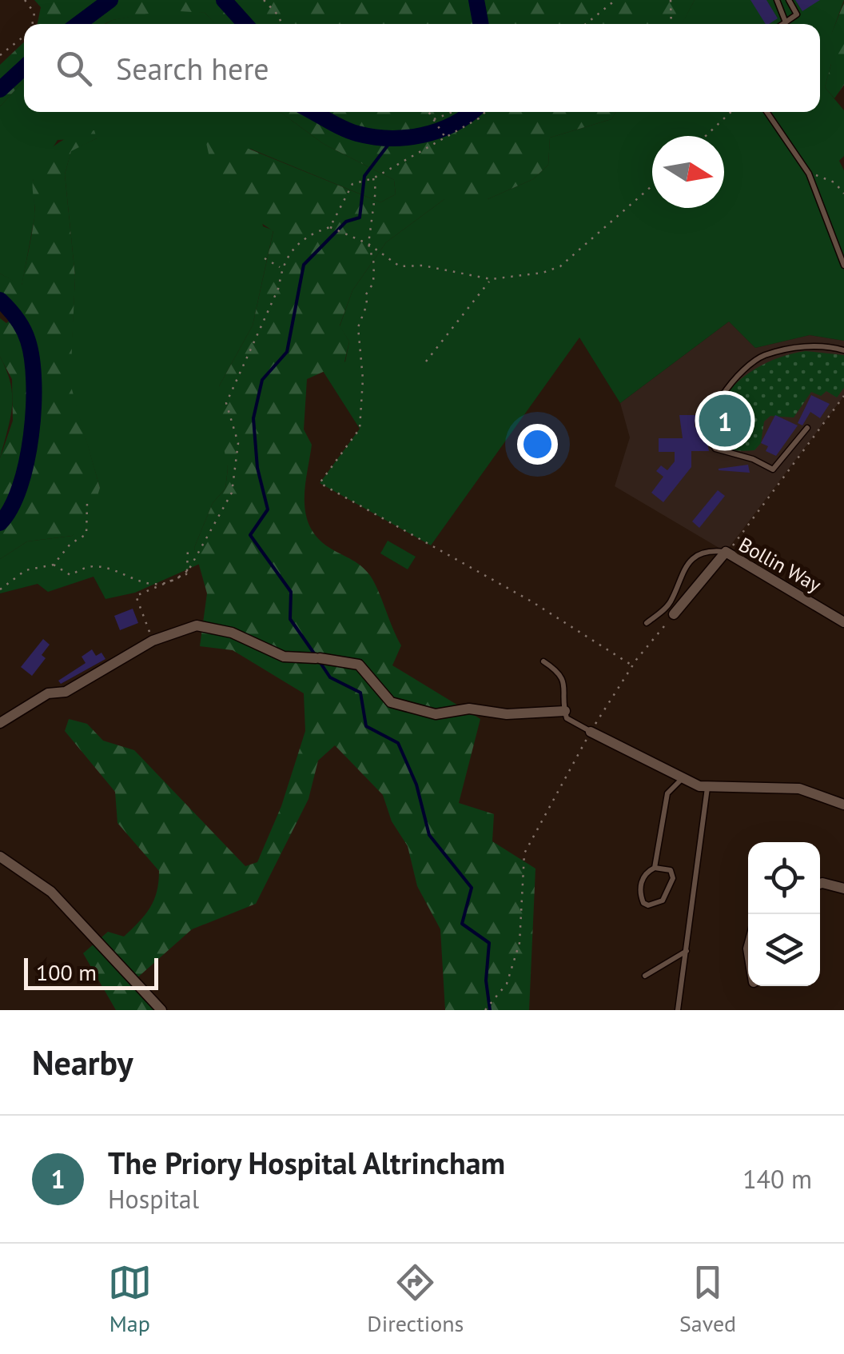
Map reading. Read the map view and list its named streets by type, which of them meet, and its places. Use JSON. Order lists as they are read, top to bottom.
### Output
{
  "streets": {
    "street": ["Bollin Way"]
  },
  "scale_bar": "100 m",
  "north": "right",
  "page": {
    "search": "Search here",
    "pins": "1",
    "scale": "100 m",
    "heading": "Nearby",
    "list": [
      {
        "mark": "1",
        "name": "The Priory Hospital Altrincham",
        "note": "Hospital",
        "value": "140 m"
      }
    ],
    "nav": ["Map", "Directions", "Saved"]
  }
}
